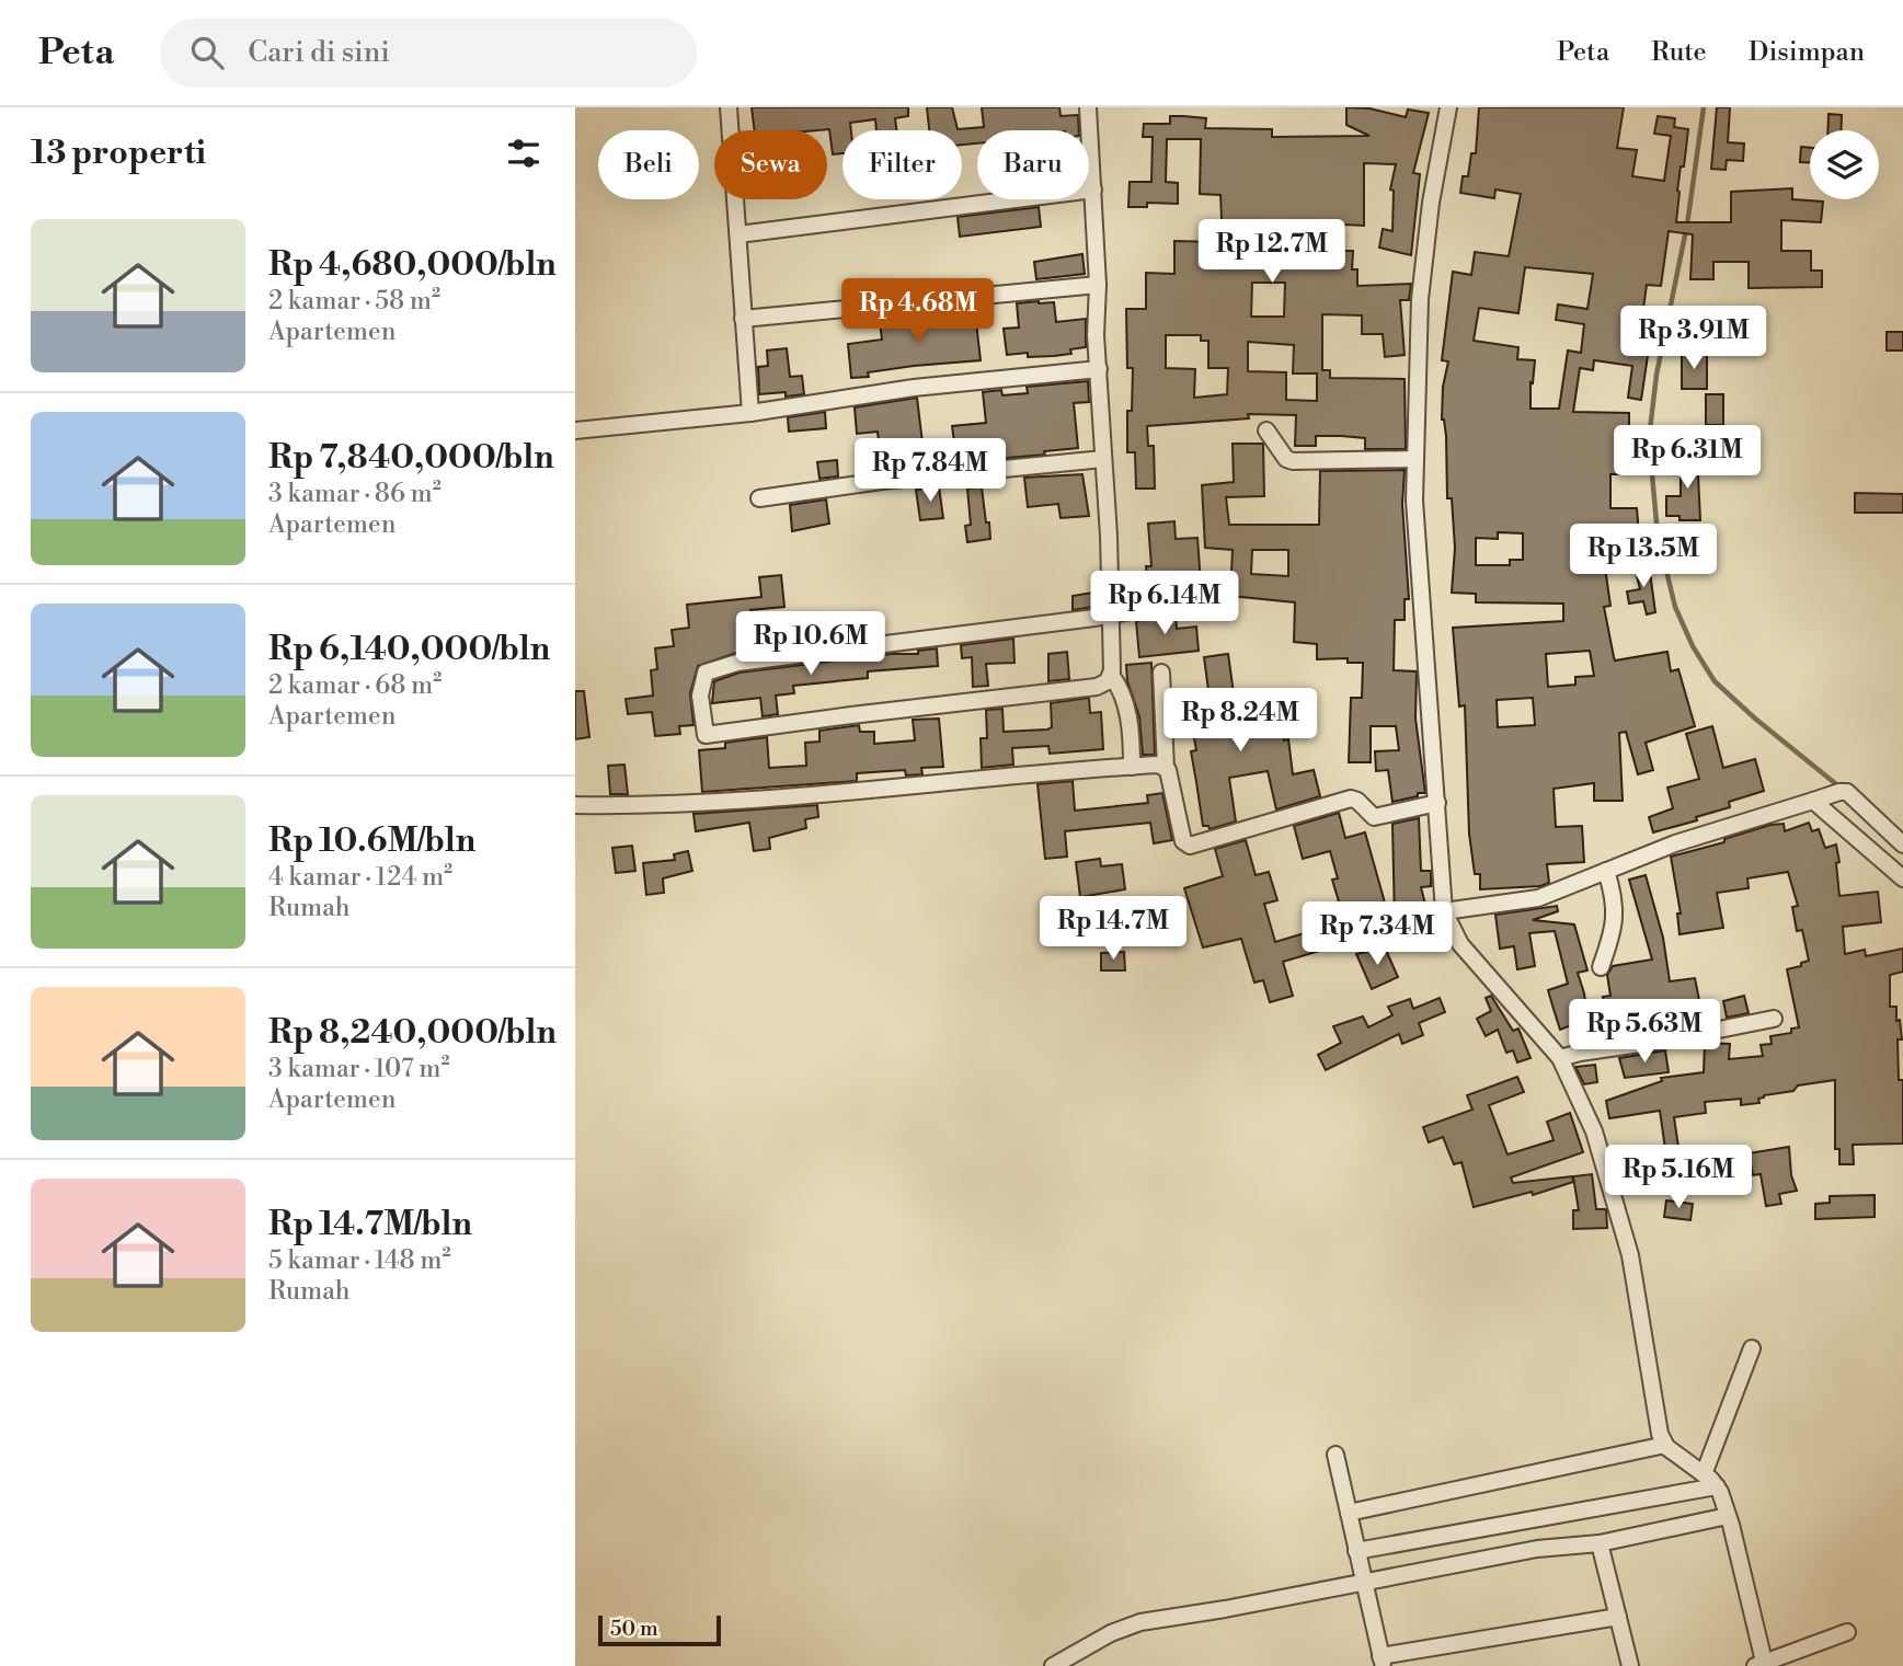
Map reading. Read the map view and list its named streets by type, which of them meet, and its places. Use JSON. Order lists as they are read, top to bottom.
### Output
{
  "scale_bar": "50 m",
  "page": {
    "header": "Peta",
    "search": "Cari di sini",
    "nav": ["Peta", "Rute", "Disimpan"],
    "heading": "13 properti",
    "chip": [
      "Beli",
      "Sewa",
      "Filter",
      "Baru"
    ],
    "list": [
      {
        "name": "Rp 4,680,000/bln",
        "note": "2 kamar · 58 m² · Apartemen"
      },
      {
        "name": "Rp 7,840,000/bln",
        "note": "3 kamar · 86 m² · Apartemen"
      },
      {
        "name": "Rp 6,140,000/bln",
        "note": "2 kamar · 68 m² · Apartemen"
      },
      {
        "name": "Rp 10.6M/bln",
        "note": "4 kamar · 124 m² · Rumah"
      },
      {
        "name": "Rp 8,240,000/bln",
        "note": "3 kamar · 107 m² · Apartemen"
      },
      {
        "name": "Rp 14.7M/bln",
        "note": "5 kamar · 148 m² · Rumah"
      }
    ],
    "price": [
      "Rp 12.7M",
      "Rp 4.68M",
      "Rp 3.91M",
      "Rp 6.31M",
      "Rp 7.84M",
      "Rp 13.5M",
      "Rp 6.14M",
      "Rp 10.6M",
      "Rp 8.24M",
      "Rp 14.7M",
      "Rp 7.34M",
      "Rp 5.63M",
      "Rp 5.16M"
    ],
    "scale": "50 m"
  }
}
